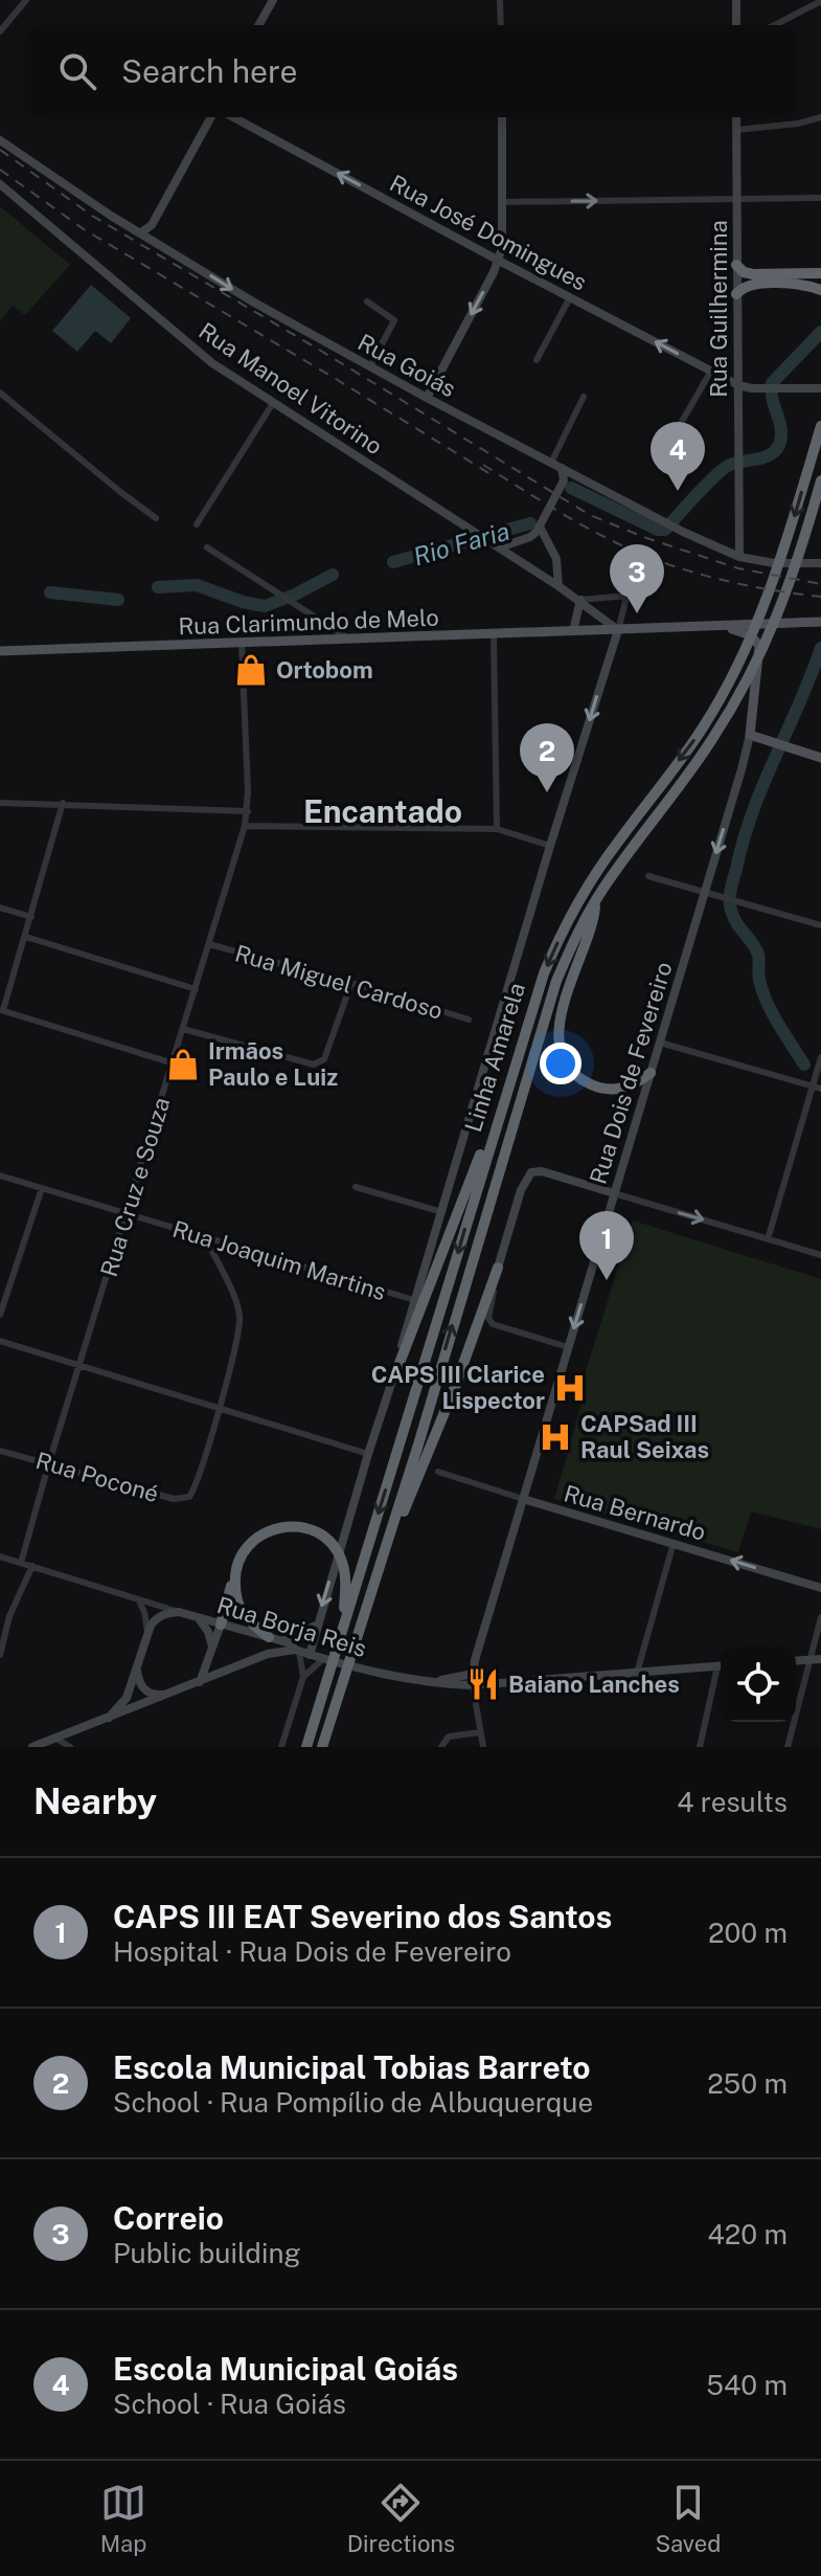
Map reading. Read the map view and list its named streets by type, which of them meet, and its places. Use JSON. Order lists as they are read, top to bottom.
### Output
{
  "streets": {
    "highway": ["Linha Amarela"],
    "main road": ["Rua Clarimundo de Melo", "Rua Dois de Fevereiro"],
    "street": [
      "Rua José Domingues",
      "Rua Guilhermina",
      "Rua Goiás",
      "Rua Manoel Vitorino",
      "Rua Miguel Cardoso",
      "Rua Cruz e Souza",
      "Rua Joaquim Martins",
      "Rua Poconé",
      "Rua Bernardo",
      "Rua Borja Reis"
    ]
  },
  "crossings": [
    ["Rua José Domingues", "Rua Guilhermina"],
    ["Rua Guilhermina", "Rua Goiás"],
    ["Rua Manoel Vitorino", "Rua Clarimundo de Melo"],
    ["Rua Clarimundo de Melo", "Rua Cruz e Souza"],
    ["Rua Miguel Cardoso", "Rua Cruz e Souza"],
    ["Rua Dois de Fevereiro", "Rua Bernardo"],
    ["Rua Dois de Fevereiro", "Rua Borja Reis"],
    ["Rua Cruz e Souza", "Rua Joaquim Martins"],
    ["Rua Cruz e Souza", "Rua Poconé"],
    ["Rua Cruz e Souza", "Rua Borja Reis"]
  ],
  "one_way": ["Rua José Domingues", "Rua Bernardo"],
  "districts": ["Encantado"],
  "water": ["Rio Faria"],
  "places": {
    "shop": ["Ortobom", "Irmãos Paulo e Luiz"],
    "hospital": ["CAPS III Clarice Lispector", "CAPSad III Raul Seixas"],
    "restaurant": ["Baiano Lanches"]
  },
  "page": {
    "search": "Search here",
    "pins": [
      "4",
      "3",
      "2",
      "1"
    ],
    "heading": ["Nearby", "4 results"],
    "list": [
      {
        "mark": "1",
        "name": "CAPS III EAT Severino dos Santos",
        "note": "Hospital · Rua Dois de Fevereiro",
        "value": "200 m"
      },
      {
        "mark": "2",
        "name": "Escola Municipal Tobias Barreto",
        "note": "School · Rua Pompílio de Albuquerque",
        "value": "250 m"
      },
      {
        "mark": "3",
        "name": "Correio",
        "note": "Public building",
        "value": "420 m"
      },
      {
        "mark": "4",
        "name": "Escola Municipal Goiás",
        "note": "School · Rua Goiás",
        "value": "540 m"
      }
    ],
    "nav": ["Map", "Directions", "Saved"]
  }
}
